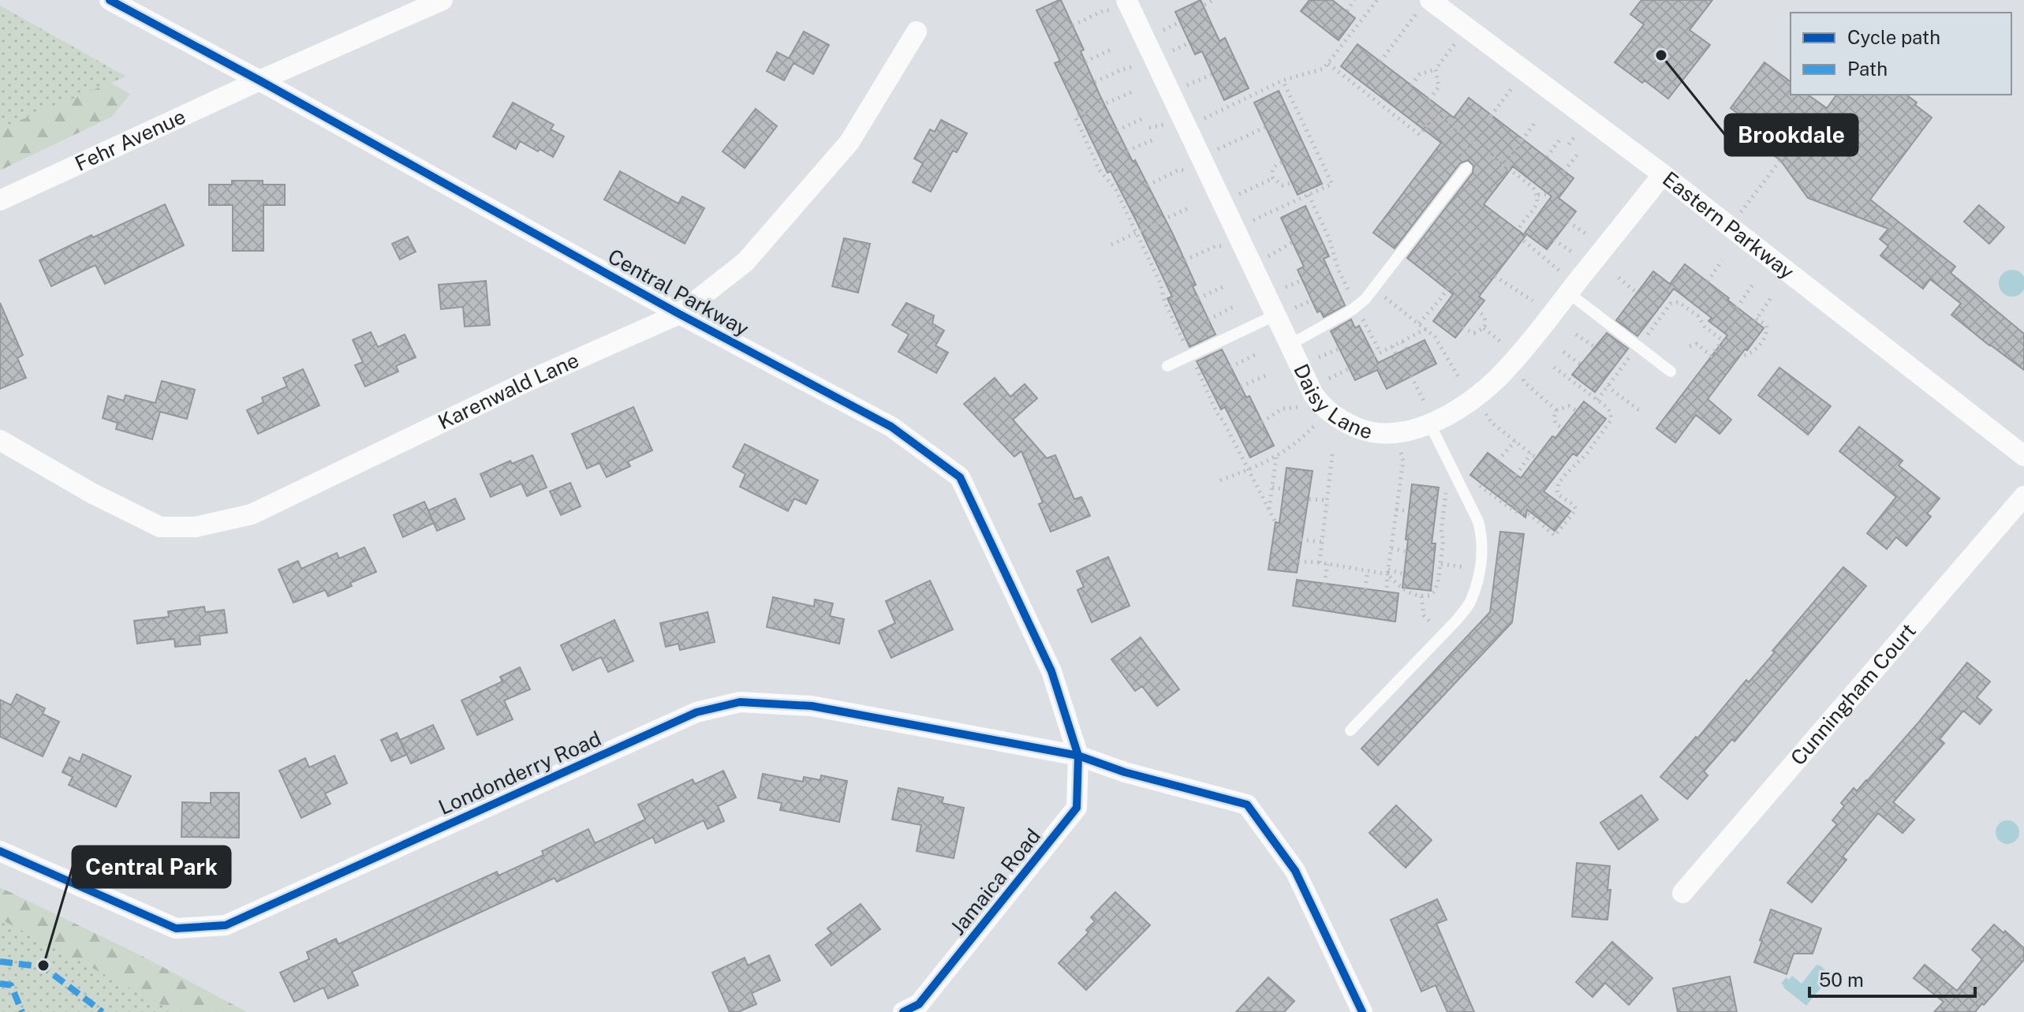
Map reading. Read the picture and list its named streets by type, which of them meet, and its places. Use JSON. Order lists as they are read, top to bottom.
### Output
{
  "streets": {
    "street": [
      "Fehr Avenue",
      "Eastern Parkway",
      "Central Parkway",
      "Karenwald Lane",
      "Daisy Lane",
      "Cunningham Court",
      "Londonderry Road",
      "Jamaica Road"
    ]
  },
  "crossings": [
    ["Fehr Avenue", "Central Parkway"],
    ["Eastern Parkway", "Daisy Lane"],
    ["Central Parkway", "Karenwald Lane"],
    ["Central Parkway", "Londonderry Road"],
    ["Central Parkway", "Jamaica Road"],
    ["Londonderry Road", "Jamaica Road"]
  ],
  "places": ["Brookdale", "Central Park"],
  "legend": ["Cycle path", "Path"],
  "scale_bar": "50 m"
}
